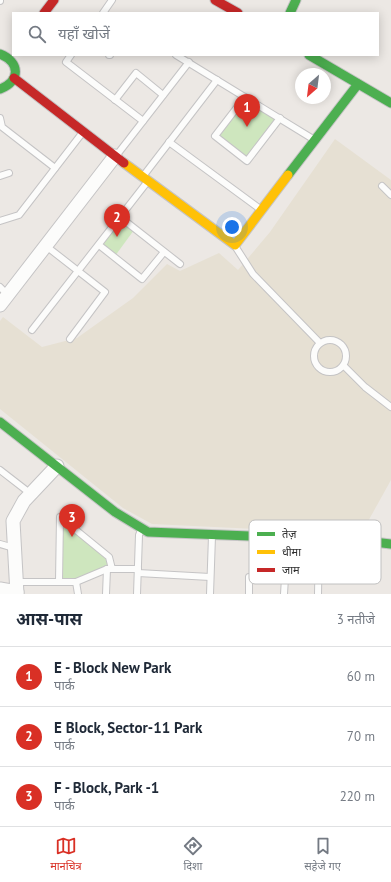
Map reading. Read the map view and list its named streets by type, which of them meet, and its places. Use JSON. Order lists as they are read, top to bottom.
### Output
{
  "legend": ["तेज़", "धीमा", "जाम"],
  "north": "bottom left",
  "page": {
    "search": "यहाँ खोजें",
    "pins": ["1", "2", "3"],
    "heading": ["आस-पास", "3 नतीजे"],
    "list": [
      {
        "mark": "1",
        "name": "E - Block New Park",
        "note": "पार्क",
        "value": "60 m"
      },
      {
        "mark": "2",
        "name": "E Block, Sector-11 Park",
        "note": "पार्क",
        "value": "70 m"
      },
      {
        "mark": "3",
        "name": "F - Block, Park -1",
        "note": "पार्क",
        "value": "220 m"
      }
    ],
    "nav": ["मानचित्र", "दिशा", "सहेजे गए"]
  }
}
